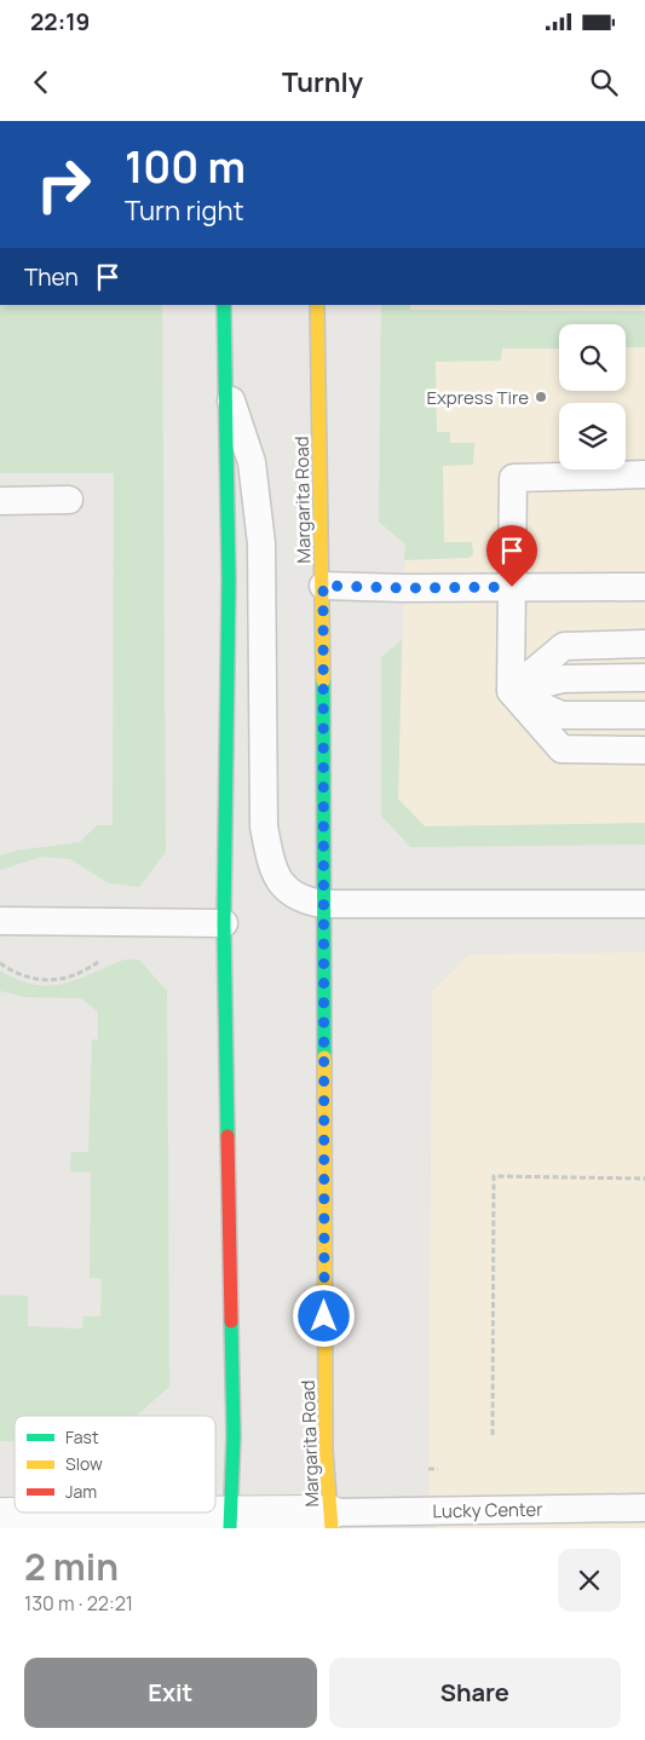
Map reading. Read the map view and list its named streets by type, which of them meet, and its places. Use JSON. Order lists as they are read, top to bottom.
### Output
{
  "streets": {
    "main road": ["Margarita Road"],
    "lane": ["Lucky Center"]
  },
  "crossings": [
    ["Margarita Road", "Lucky Center"]
  ],
  "places": ["Express Tire"],
  "legend": ["Fast", "Slow", "Jam"],
  "page": {
    "status": "22:19",
    "header": "Turnly",
    "turn": ["100 m", "Turn right"],
    "then": "Then",
    "heading": ["2 min", "130 m · 22:21"],
    "buttons": ["Exit", "Share"]
  }
}
